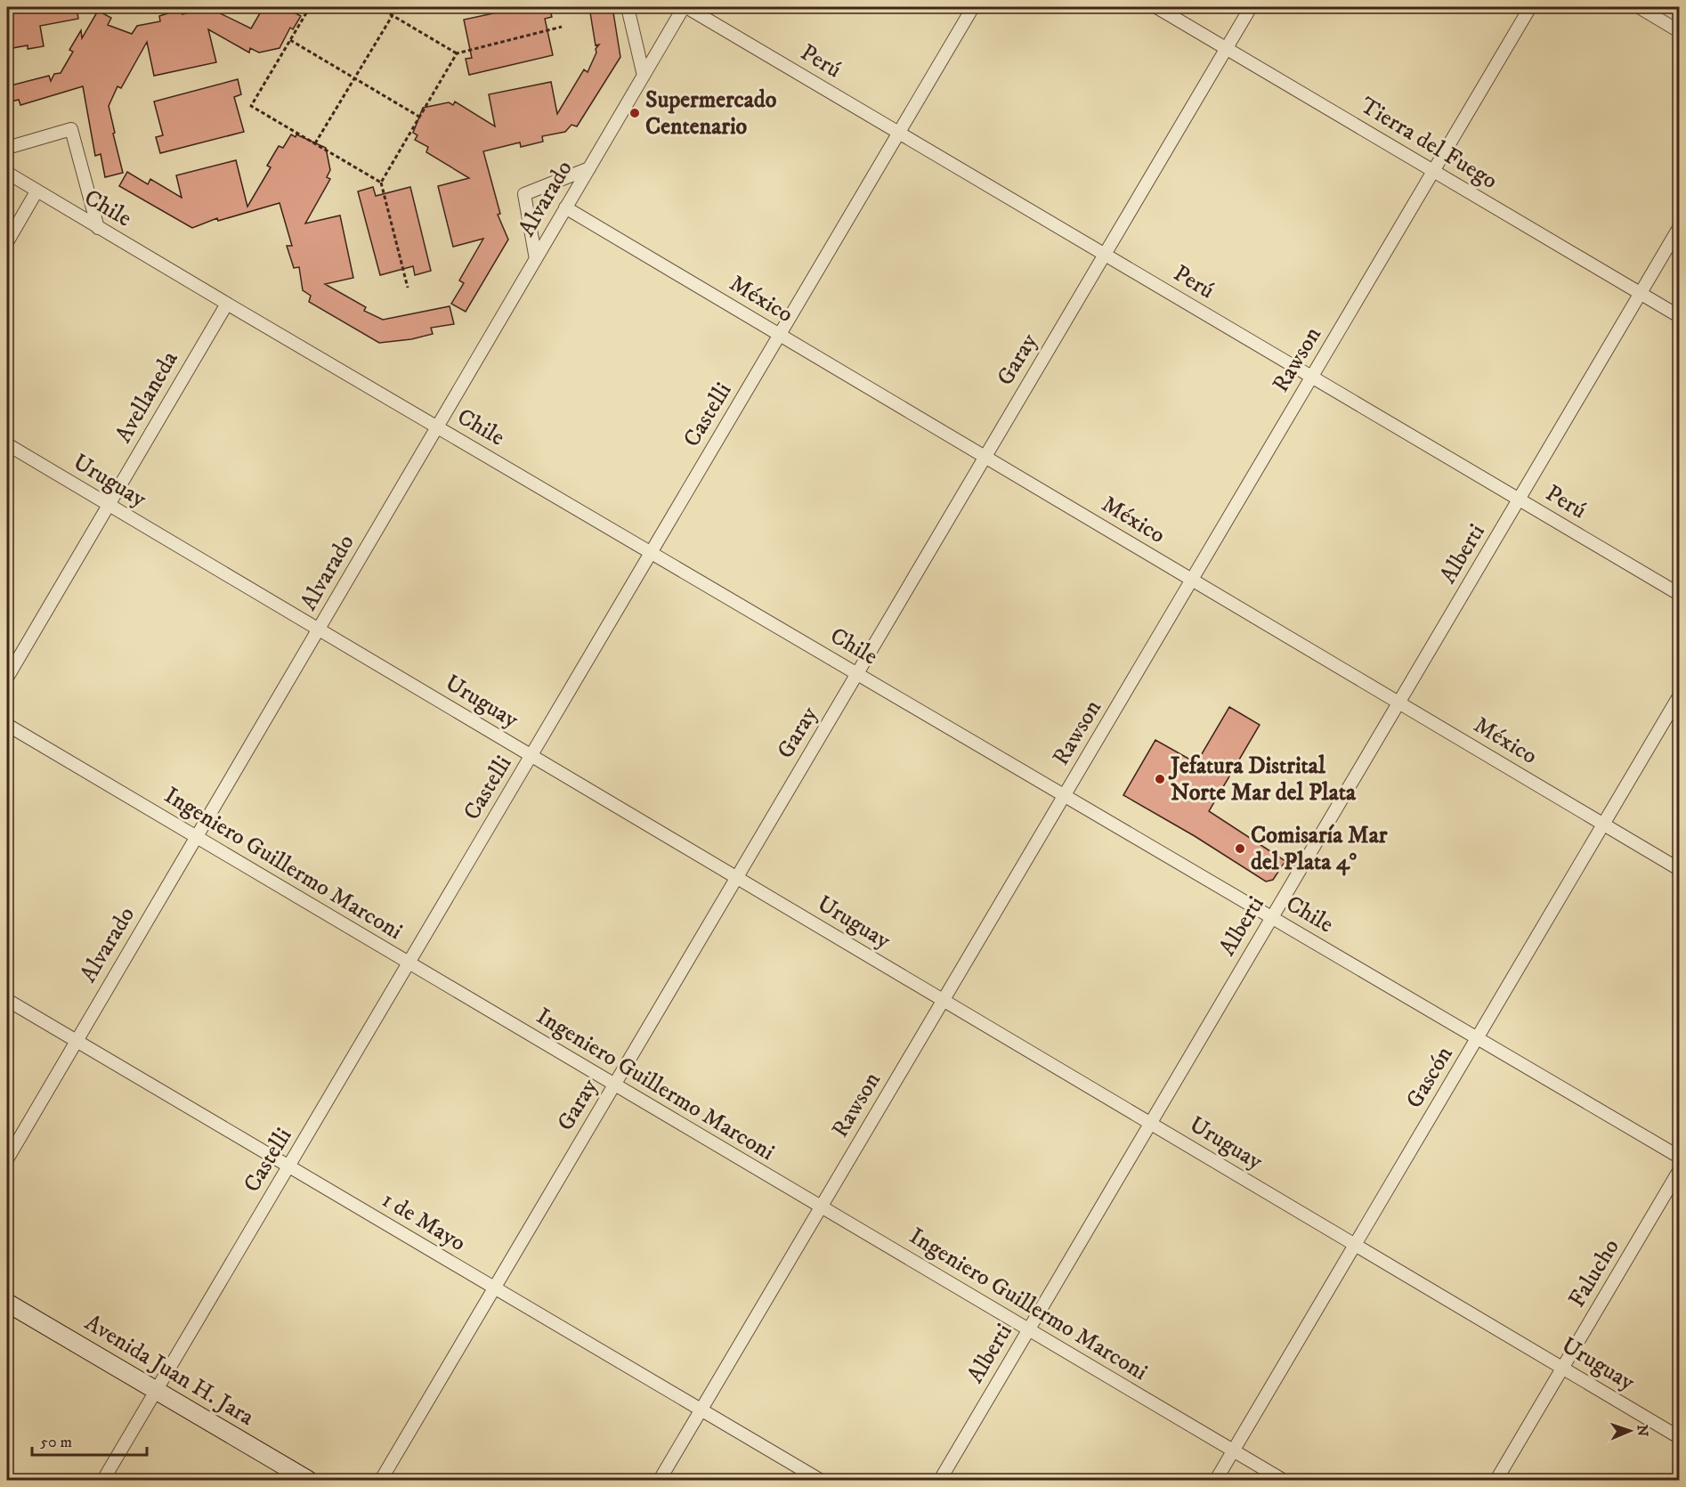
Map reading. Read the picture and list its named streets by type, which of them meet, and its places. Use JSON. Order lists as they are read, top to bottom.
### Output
{
  "streets": {
    "main road": ["Avenida Juan H. Jara"],
    "street": [
      "Perú",
      "Tierra del Fuego",
      "Alvarado",
      "Chile",
      "México",
      "Garay",
      "Rawson",
      "Avellaneda",
      "Castelli",
      "Uruguay",
      "Alberti",
      "Ingeniero Guillermo Marconi",
      "Gascón",
      "1 de Mayo",
      "Falucho"
    ]
  },
  "crossings": [
    ["Perú", "Alvarado"],
    ["Perú", "Garay"],
    ["Perú", "Rawson"],
    ["Perú", "Castelli"],
    ["Perú", "Alberti"],
    ["Tierra del Fuego", "Garay"],
    ["Tierra del Fuego", "Rawson"],
    ["Tierra del Fuego", "Alberti"],
    ["Alvarado", "Chile"],
    ["Alvarado", "México"],
    ["Alvarado", "Uruguay"],
    ["Alvarado", "Ingeniero Guillermo Marconi"],
    ["Alvarado", "1 de Mayo"],
    ["Chile", "Garay"],
    ["Chile", "Rawson"],
    ["Chile", "Avellaneda"],
    ["Chile", "Castelli"],
    ["Chile", "Alberti"],
    ["Chile", "Gascón"],
    ["México", "Garay"],
    ["México", "Rawson"],
    ["México", "Castelli"],
    ["México", "Alberti"],
    ["México", "Gascón"],
    ["Garay", "Uruguay"],
    ["Garay", "Ingeniero Guillermo Marconi"],
    ["Garay", "1 de Mayo"],
    ["Rawson", "Uruguay"],
    ["Rawson", "Ingeniero Guillermo Marconi"],
    ["Rawson", "1 de Mayo"],
    ["Avellaneda", "Uruguay"],
    ["Castelli", "Uruguay"],
    ["Castelli", "Ingeniero Guillermo Marconi"],
    ["Castelli", "1 de Mayo"],
    ["Castelli", "Avenida Juan H. Jara"],
    ["Uruguay", "Alberti"],
    ["Uruguay", "Gascón"],
    ["Uruguay", "Falucho"],
    ["Alberti", "Ingeniero Guillermo Marconi"],
    ["Ingeniero Guillermo Marconi", "Gascón"]
  ],
  "places": ["Supermercado Centenario", "Jefatura Distrital Norte Mar del Plata", "Comisaría Mar del Plata 4°"],
  "scale_bar": "50 m",
  "north": "right"
}
